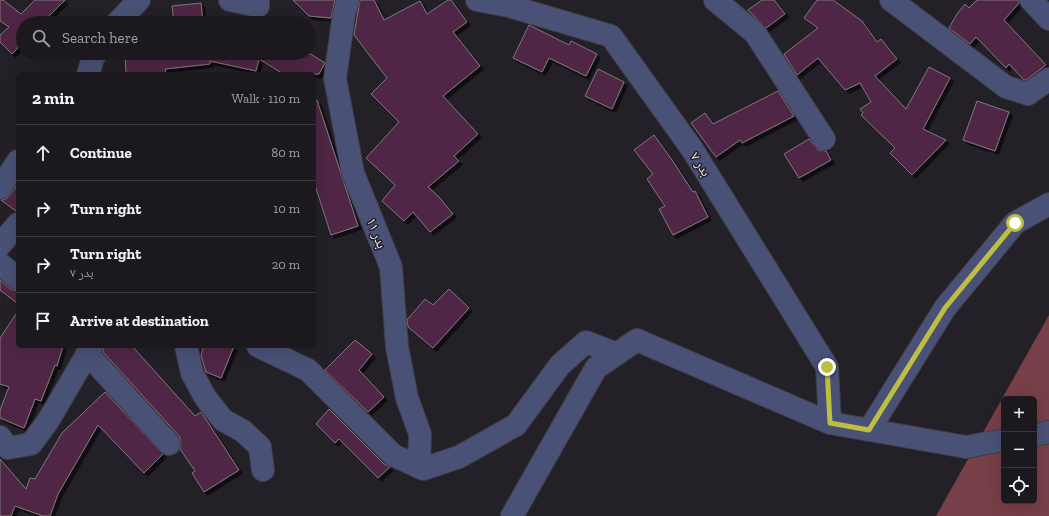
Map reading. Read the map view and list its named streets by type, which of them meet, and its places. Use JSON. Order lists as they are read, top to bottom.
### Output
{
  "streets": {
    "street": ["بدر ۷", "بدر ۱۱"]
  },
  "page": {
    "search": "Search here",
    "heading": ["2 min", "Walk · 110 m"],
    "list": [
      ["Continue", "80 m"],
      ["Turn right", "10 m"],
      ["Turn right", "بدر ۷", "20 m"],
      "Arrive at destination"
    ],
    "map_buttons": ["+", "−"]
  }
}
